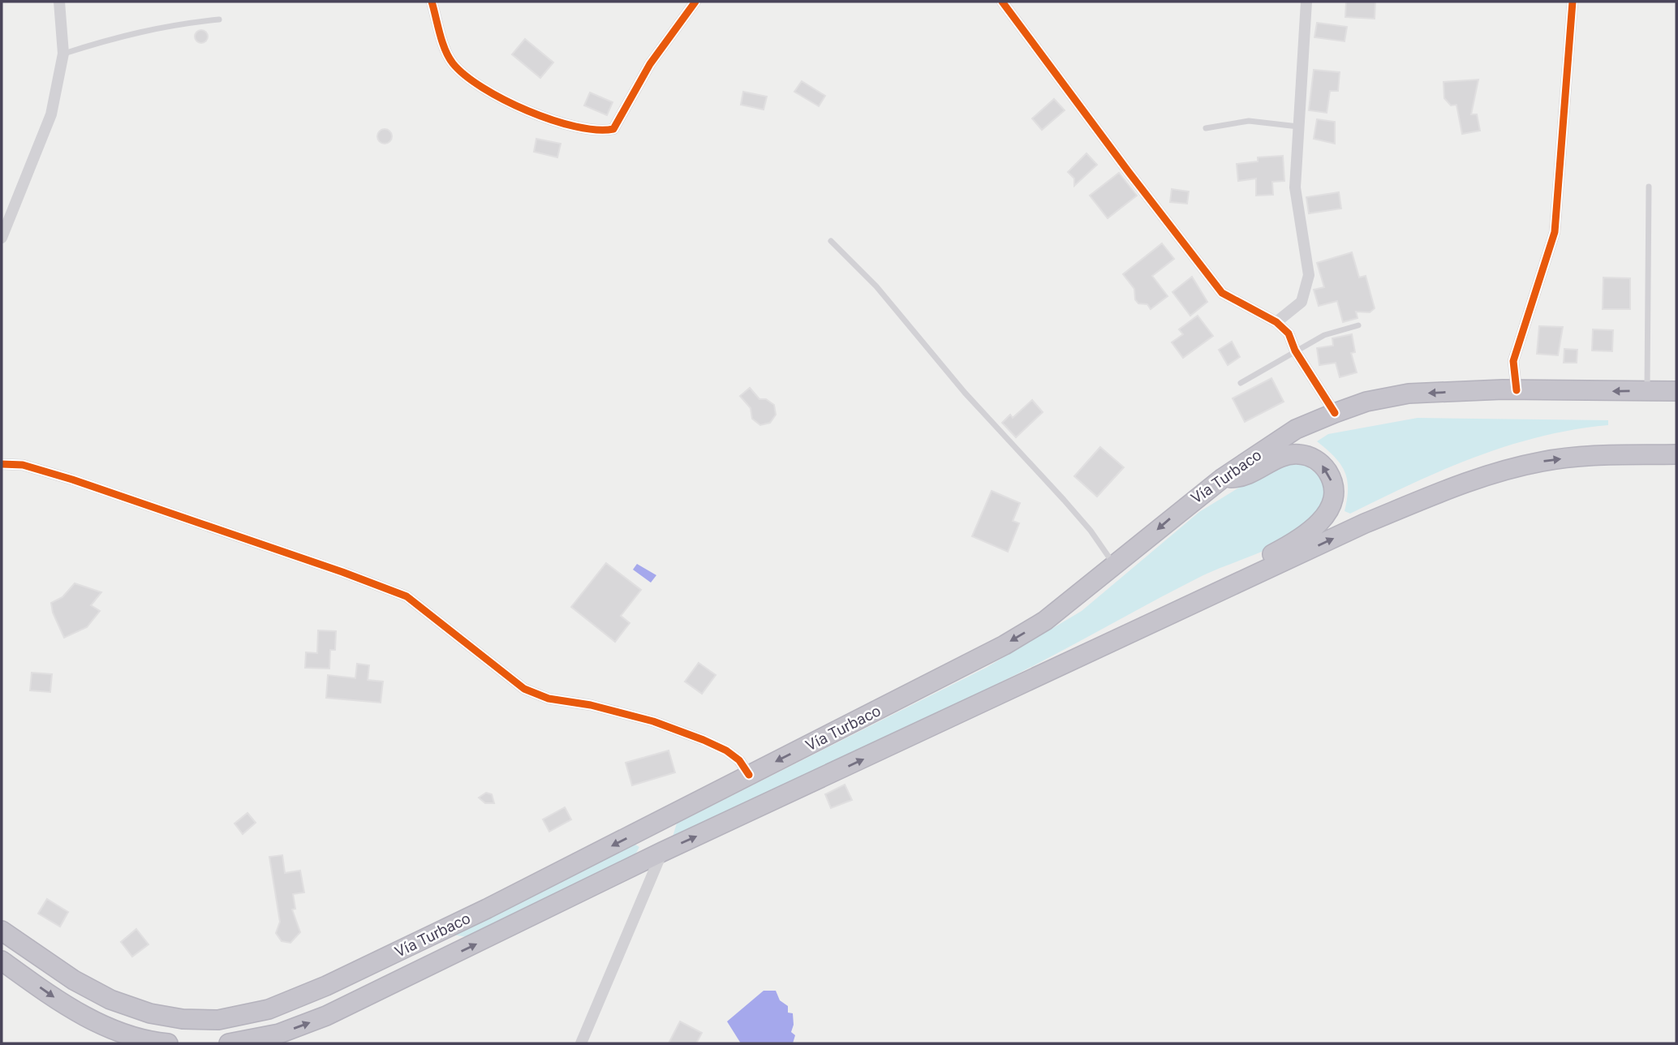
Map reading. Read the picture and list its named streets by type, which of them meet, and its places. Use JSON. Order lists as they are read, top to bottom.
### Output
{
  "streets": {
    "highway": ["Vía Turbaco"]
  }
}
